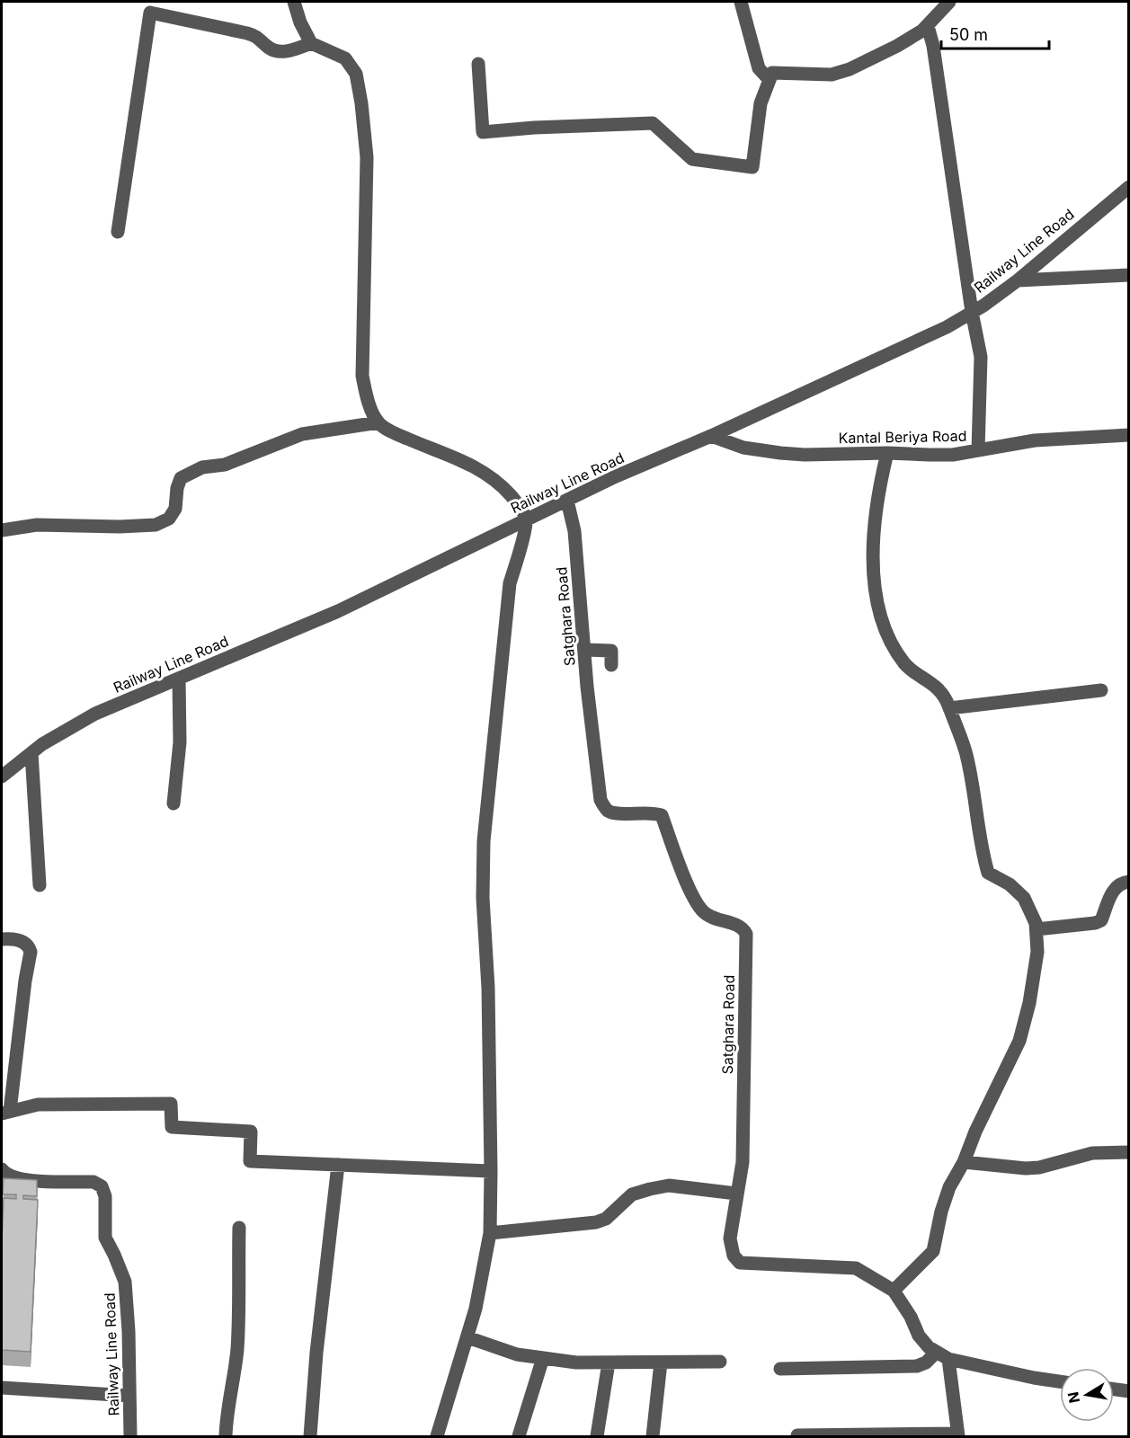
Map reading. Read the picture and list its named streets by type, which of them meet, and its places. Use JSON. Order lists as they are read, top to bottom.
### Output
{
  "streets": {
    "street": ["Railway Line Road", "Kantal Beriya Road", "Satghara Road"]
  },
  "crossings": [
    ["Railway Line Road", "Kantal Beriya Road"],
    ["Railway Line Road", "Satghara Road"]
  ],
  "scale_bar": "50 m",
  "north": "left"
}
